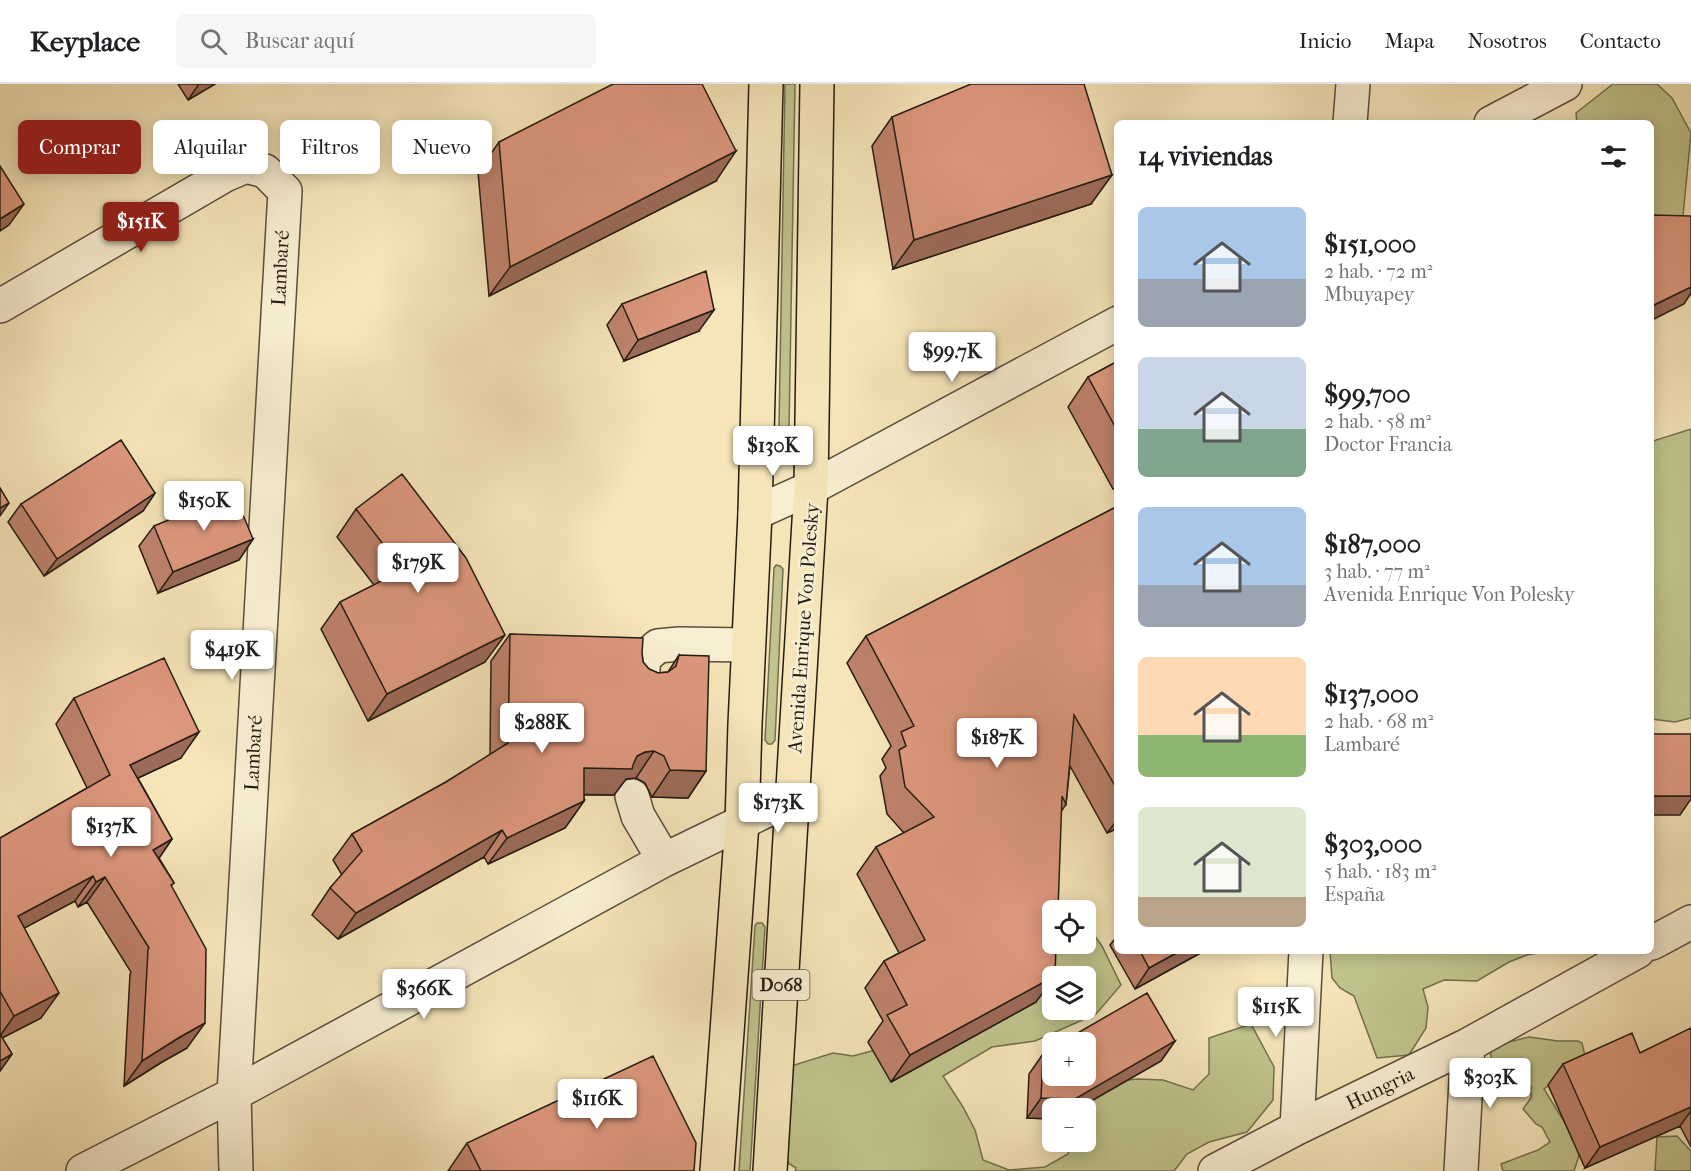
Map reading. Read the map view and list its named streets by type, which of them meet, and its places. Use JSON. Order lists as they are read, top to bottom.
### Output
{
  "streets": {
    "main road": ["Avenida Enrique Von Polesky", "D068"],
    "street": ["Lambaré", "Hungria"]
  },
  "page": {
    "header": "Keyplace",
    "search": "Buscar aquí",
    "nav": [
      "Inicio",
      "Mapa",
      "Nosotros",
      "Contacto"
    ],
    "chip": [
      "Comprar",
      "Alquilar",
      "Filtros",
      "Nuevo"
    ],
    "heading": "14 viviendas",
    "list": [
      {
        "name": "$151,000",
        "note": "2 hab. · 72 m² · Mbuyapey"
      },
      {
        "name": "$99,700",
        "note": "2 hab. · 58 m² · Doctor Francia"
      },
      {
        "name": "$187,000",
        "note": "3 hab. · 77 m² · Avenida Enrique Von Polesky"
      },
      {
        "name": "$137,000",
        "note": "2 hab. · 68 m² · Lambaré"
      },
      {
        "name": "$303,000",
        "note": "5 hab. · 183 m² · España"
      }
    ],
    "price": [
      "$151K",
      "$99.7K",
      "$130K",
      "$150K",
      "$179K",
      "$419K",
      "$288K",
      "$187K",
      "$173K",
      "$137K",
      "$366K",
      "$115K",
      "$303K",
      "$116K"
    ],
    "map_buttons": ["+", "−"]
  }
}
